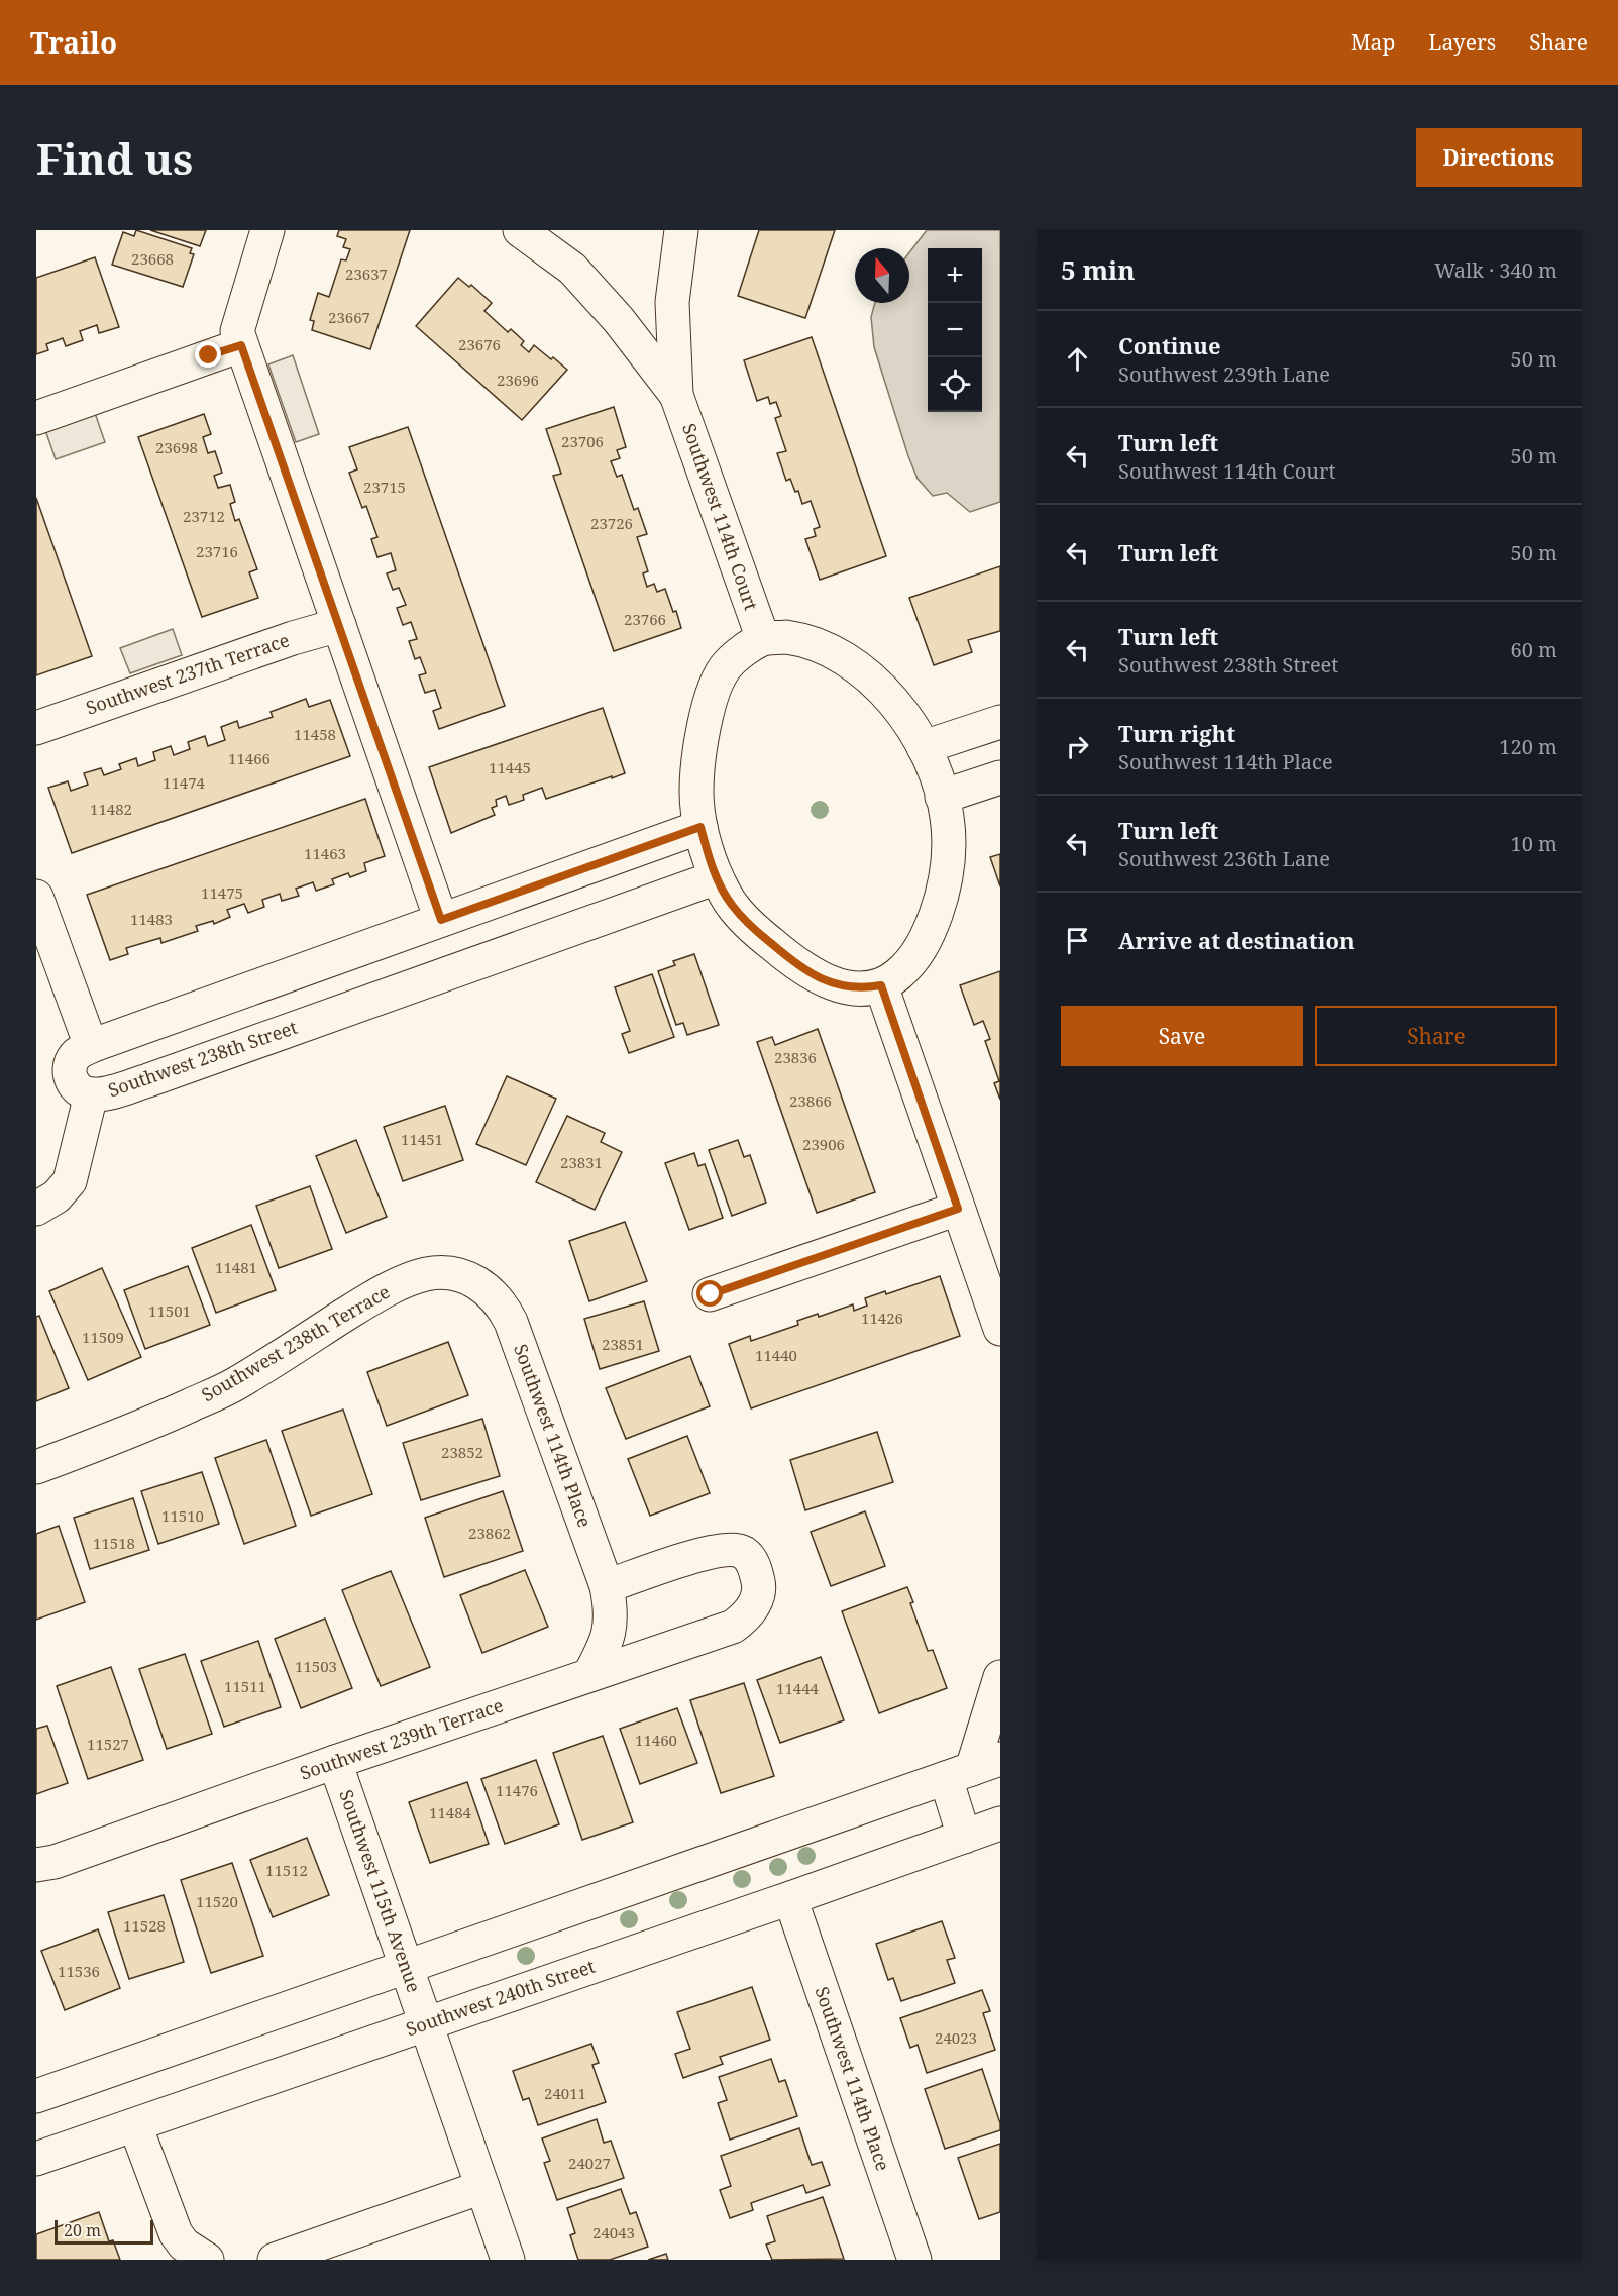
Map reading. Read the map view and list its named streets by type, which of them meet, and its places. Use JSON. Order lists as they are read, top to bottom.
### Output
{
  "streets": {
    "street": [
      "Southwest 114th Court",
      "Southwest 237th Terrace",
      "Southwest 238th Street",
      "Southwest 238th Terrace",
      "Southwest 114th Place",
      "Southwest 239th Terrace",
      "Southwest 115th Avenue",
      "Southwest 240th Street"
    ]
  },
  "crossings": [
    ["Southwest 238th Terrace", "Southwest 114th Place"],
    ["Southwest 114th Place", "Southwest 239th Terrace"],
    ["Southwest 114th Place", "Southwest 240th Street"],
    ["Southwest 239th Terrace", "Southwest 115th Avenue"],
    ["Southwest 115th Avenue", "Southwest 240th Street"]
  ],
  "house_numbers": [
    "23668",
    "23637",
    "23667",
    "23676",
    "23696",
    "23706",
    "23698",
    "23715",
    "23712",
    "23726",
    "23716",
    "23766",
    "11458",
    "11466",
    "11445",
    "11474",
    "11482",
    "11463",
    "11475",
    "11483",
    "23836",
    "23866",
    "11451",
    "23906",
    "23831",
    "11481",
    "11501",
    "11426",
    "11509",
    "23851",
    "11440",
    "23852",
    "11510",
    "23862",
    "11518",
    "11503",
    "11511",
    "11444",
    "11460",
    "11527",
    "11476",
    "11484",
    "11512",
    "11520",
    "11528",
    "11536",
    "24023",
    "24011",
    "24027",
    "24043"
  ],
  "scale_bar": "20 m",
  "north": "top",
  "page": {
    "header": "Trailo",
    "nav": ["Map", "Layers", "Share"],
    "buttons": [
      "Directions",
      ["Save", "Share"]
    ],
    "title": "Find us",
    "heading": ["5 min", "Walk · 340 m"],
    "map_buttons": ["+", "−"],
    "list": [
      ["Continue", "Southwest 239th Lane", "50 m"],
      ["Turn left", "Southwest 114th Court", "50 m"],
      ["Turn left", "50 m"],
      ["Turn left", "Southwest 238th Street", "60 m"],
      ["Turn right", "Southwest 114th Place", "120 m"],
      ["Turn left", "Southwest 236th Lane", "10 m"],
      "Arrive at destination"
    ],
    "scale": "20 m"
  }
}
